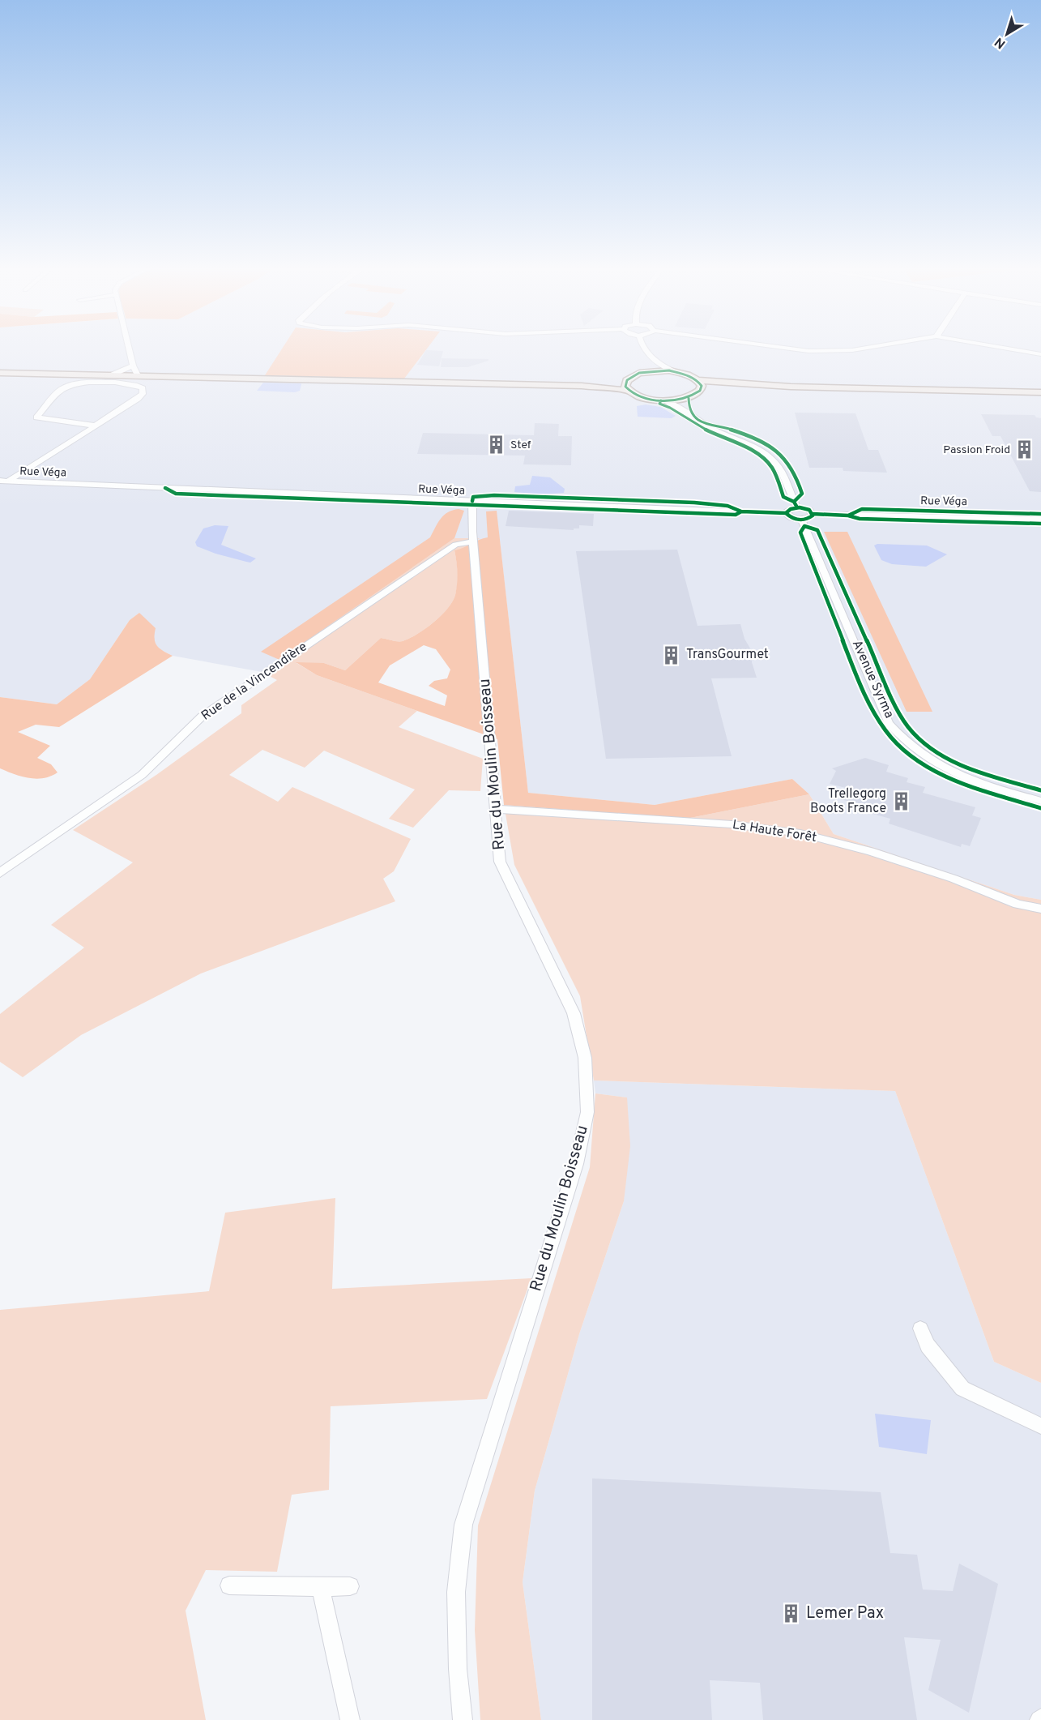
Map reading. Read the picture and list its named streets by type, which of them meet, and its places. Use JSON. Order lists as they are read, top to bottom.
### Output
{
  "streets": {
    "street": [
      "Rue Véga",
      "Avenue Syrma",
      "Rue de la Vincendière",
      "Rue du Moulin Boisseau",
      "La Haute Forêt"
    ]
  },
  "crossings": [
    ["Rue Véga", "Avenue Syrma"],
    ["Rue Véga", "Rue du Moulin Boisseau"],
    ["Rue de la Vincendière", "Rue du Moulin Boisseau"],
    ["Rue du Moulin Boisseau", "La Haute Forêt"]
  ],
  "places": {
    "building": [
      "Stef",
      "Passion Froid",
      "TransGourmet",
      "Trellegorg Boots France",
      "Lemer Pax"
    ]
  },
  "north": "bottom left"
}
